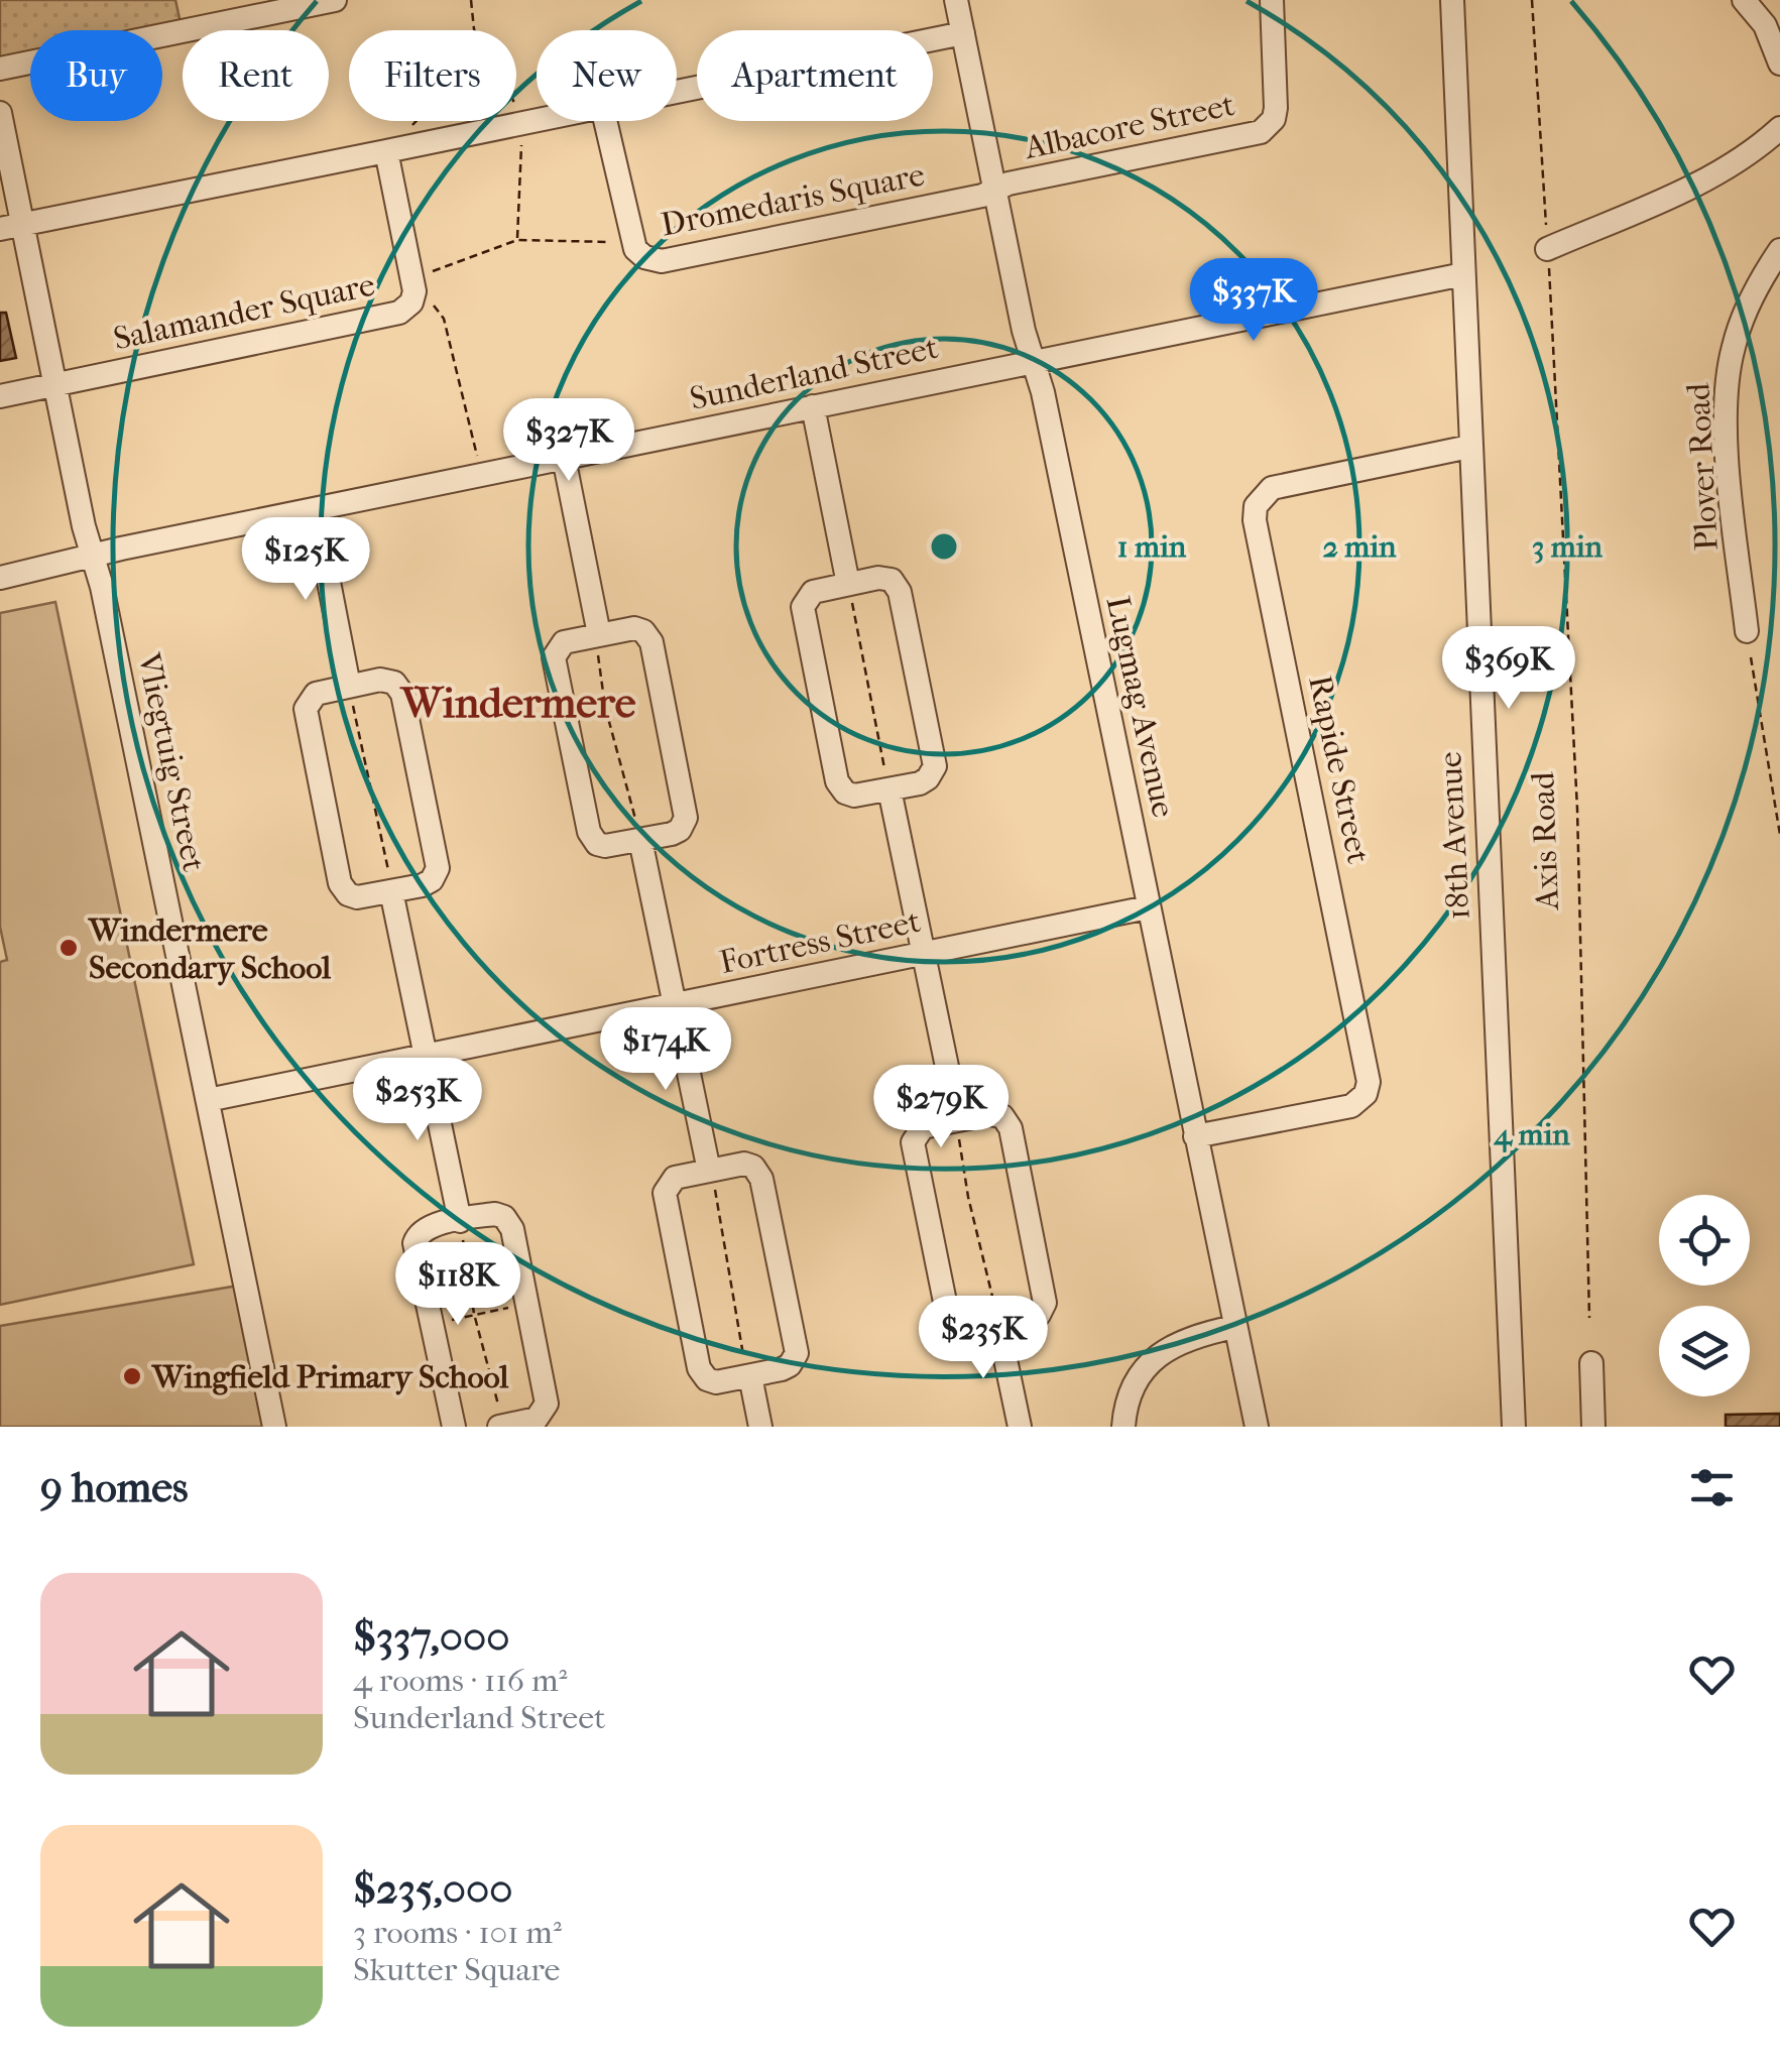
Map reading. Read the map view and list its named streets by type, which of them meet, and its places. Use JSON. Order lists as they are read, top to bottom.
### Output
{
  "streets": {
    "street": [
      "Albacore Street",
      "Dromedaris Square",
      "Salamander Square",
      "Sunderland Street",
      "Plover Road",
      "Lugmag Avenue",
      "Vliegtuig Street",
      "Rapide Street",
      "18th Avenue",
      "Fortress Street"
    ],
    "path": ["Axis Road"]
  },
  "crossings": [
    ["Albacore Street", "Dromedaris Square"],
    ["Albacore Street", "Lugmag Avenue"],
    ["Dromedaris Square", "Lugmag Avenue"],
    ["Salamander Square", "Vliegtuig Street"],
    ["Sunderland Street", "Lugmag Avenue"],
    ["Sunderland Street", "Vliegtuig Street"],
    ["Sunderland Street", "18th Avenue"],
    ["Lugmag Avenue", "Rapide Street"],
    ["Lugmag Avenue", "Fortress Street"],
    ["Vliegtuig Street", "Fortress Street"],
    ["Rapide Street", "18th Avenue"]
  ],
  "districts": ["Windermere"],
  "places": ["Windermere Secondary School", "Wingfield Primary School"],
  "page": {
    "chip": [
      "Buy",
      "Rent",
      "Filters",
      "New",
      "Apartment"
    ],
    "price": [
      "$337K",
      "$327K",
      "$125K",
      "$369K",
      "$174K",
      "$253K",
      "$279K",
      "$118K",
      "$235K"
    ],
    "heading": "9 homes",
    "list": [
      {
        "name": "$337,000",
        "note": "4 rooms · 116 m² · Sunderland Street"
      },
      {
        "name": "$235,000",
        "note": "3 rooms · 101 m² · Skutter Square"
      }
    ]
  },
  "rings": [
    "1 min",
    "2 min",
    "3 min",
    "4 min"
  ]
}
